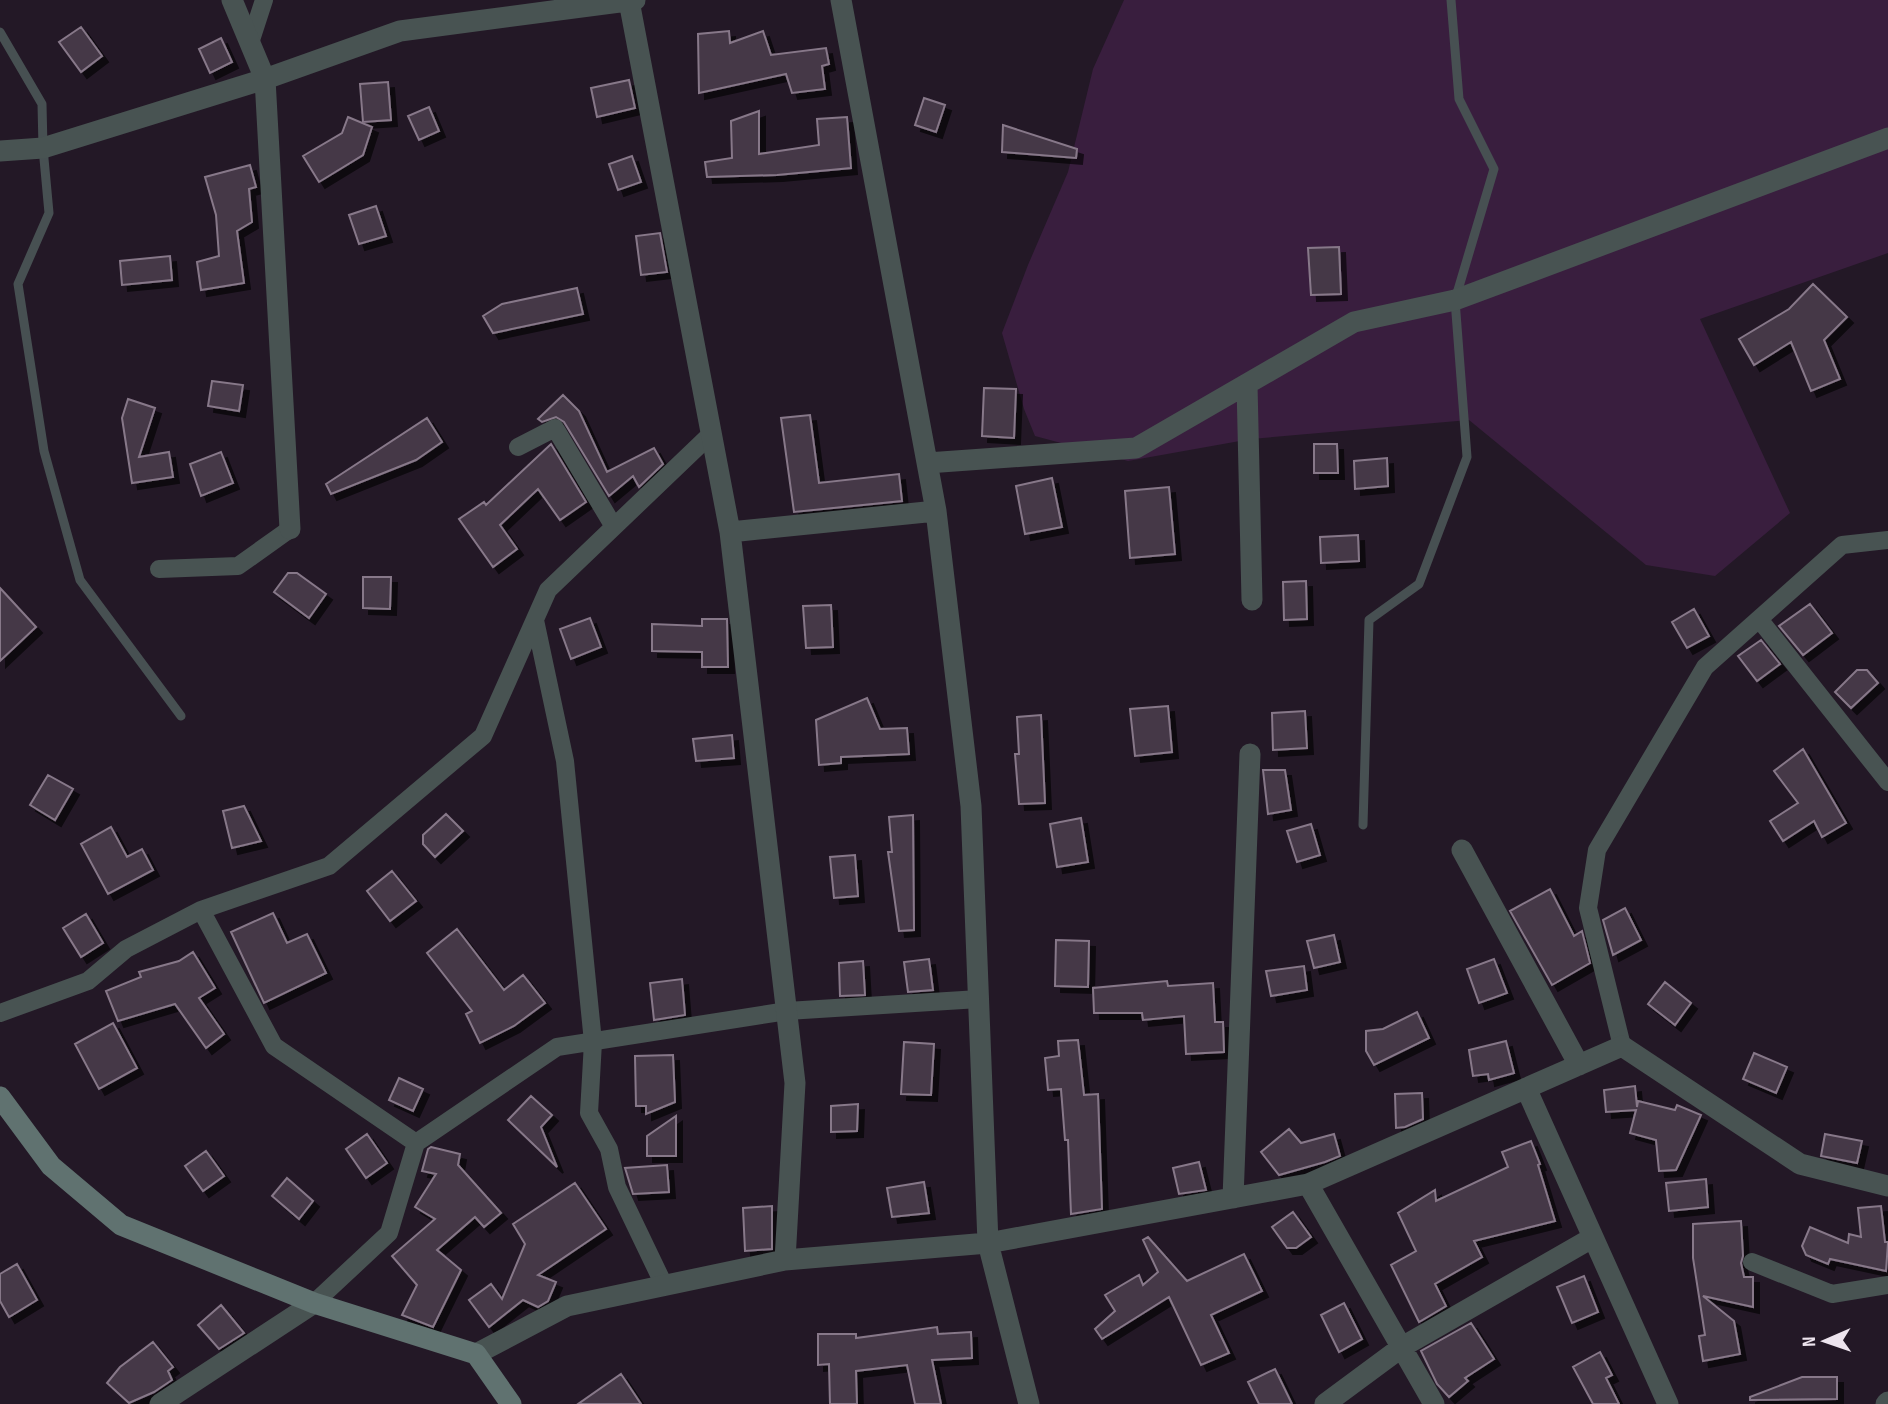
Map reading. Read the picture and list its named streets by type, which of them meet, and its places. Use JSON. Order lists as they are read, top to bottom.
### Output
{
  "north": "left"
}
